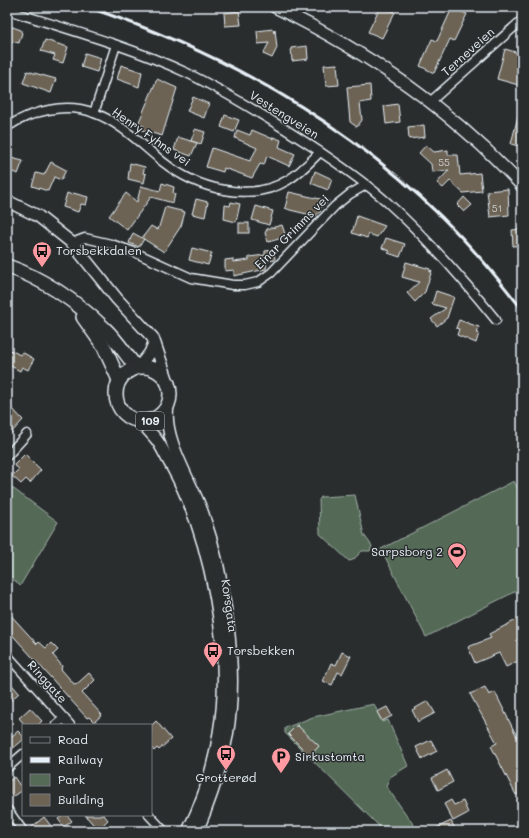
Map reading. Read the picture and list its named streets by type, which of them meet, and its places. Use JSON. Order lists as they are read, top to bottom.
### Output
{
  "streets": {
    "main road": ["109"],
    "street": [
      "Terneveien",
      "Vestengveien",
      "Henry Fyhns vei",
      "Einar Grimms vei",
      "Korsgata",
      "Ringgate"
    ]
  },
  "crossings": [
    ["Vestengveien", "Henry Fyhns vei"],
    ["Vestengveien", "Einar Grimms vei"],
    ["109", "Korsgata"]
  ],
  "places": {
    "bus stop": ["Torsbekkdalen", "Torsbekken", "Grotterød"],
    "sports": ["Sarpsborg 2"],
    "parking": ["Sirkustomta"]
  },
  "house_numbers": ["55", "51"],
  "legend": [
    "Road",
    "Railway",
    "Park",
    "Building"
  ]
}
